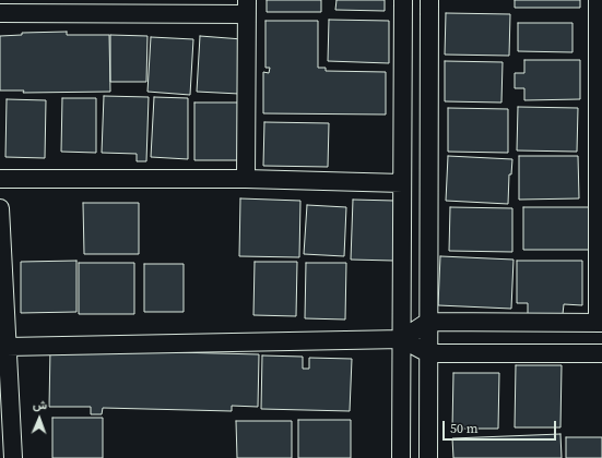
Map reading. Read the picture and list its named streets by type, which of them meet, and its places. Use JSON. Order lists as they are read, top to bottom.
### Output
{
  "scale_bar": "50 m",
  "north": "top"
}
